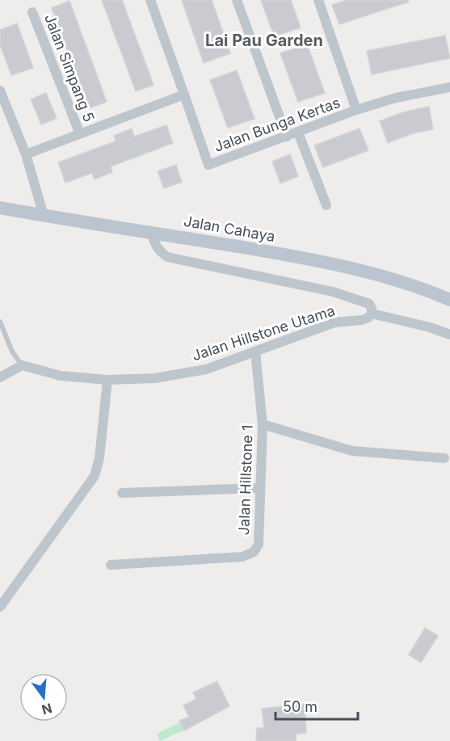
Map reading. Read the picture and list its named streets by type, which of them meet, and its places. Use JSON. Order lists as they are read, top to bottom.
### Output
{
  "streets": {
    "street": [
      "Jalan Simpang 5",
      "Jalan Bunga Kertas",
      "Jalan Cahaya",
      "Jalan Hillstone Utama",
      "Jalan Hillstone 1"
    ]
  },
  "crossings": [
    ["Jalan Hillstone Utama", "Jalan Hillstone 1"]
  ],
  "districts": ["Lai Pau Garden"],
  "scale_bar": "50 m",
  "north": "bottom"
}
